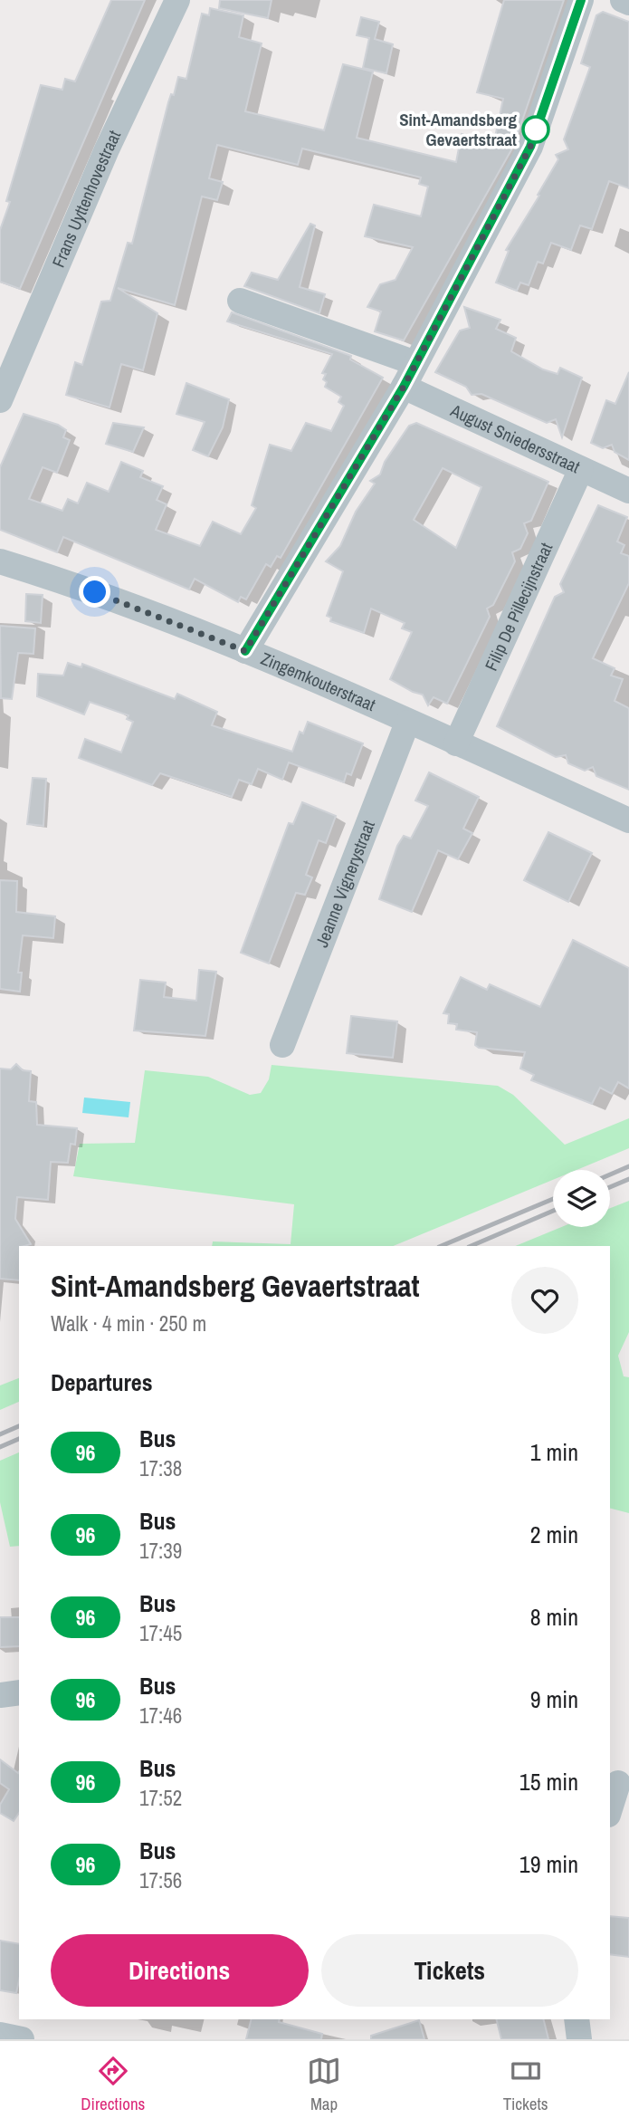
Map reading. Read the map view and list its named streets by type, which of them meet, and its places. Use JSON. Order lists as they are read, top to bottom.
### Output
{
  "streets": {
    "street": [
      "Frans Uyttenhovestraat",
      "August Sniedersstraat",
      "Filip De Pillecijnstraat",
      "Zingemkouterstraat",
      "Jeanne Vignerystraat"
    ]
  },
  "crossings": [
    ["August Sniedersstraat", "Filip De Pillecijnstraat"],
    ["Filip De Pillecijnstraat", "Zingemkouterstraat"],
    ["Zingemkouterstraat", "Jeanne Vignerystraat"]
  ],
  "places": ["Sint-Amandsberg Gevaertstraat"],
  "lines": ["bus line 96"],
  "page": {
    "heading": [
      ["Sint-Amandsberg Gevaertstraat", "Walk · 4 min · 250 m"],
      "Departures"
    ],
    "list": [
      {
        "mark": "96",
        "name": "Bus",
        "note": "17:38",
        "value": "1 min"
      },
      {
        "mark": "96",
        "name": "Bus",
        "note": "17:39",
        "value": "2 min"
      },
      {
        "mark": "96",
        "name": "Bus",
        "note": "17:45",
        "value": "8 min"
      },
      {
        "mark": "96",
        "name": "Bus",
        "note": "17:46",
        "value": "9 min"
      },
      {
        "mark": "96",
        "name": "Bus",
        "note": "17:52",
        "value": "15 min"
      },
      {
        "mark": "96",
        "name": "Bus",
        "note": "17:56",
        "value": "19 min"
      }
    ],
    "buttons": ["Directions", "Tickets"],
    "tabs": ["Directions", "Map", "Tickets"]
  }
}
